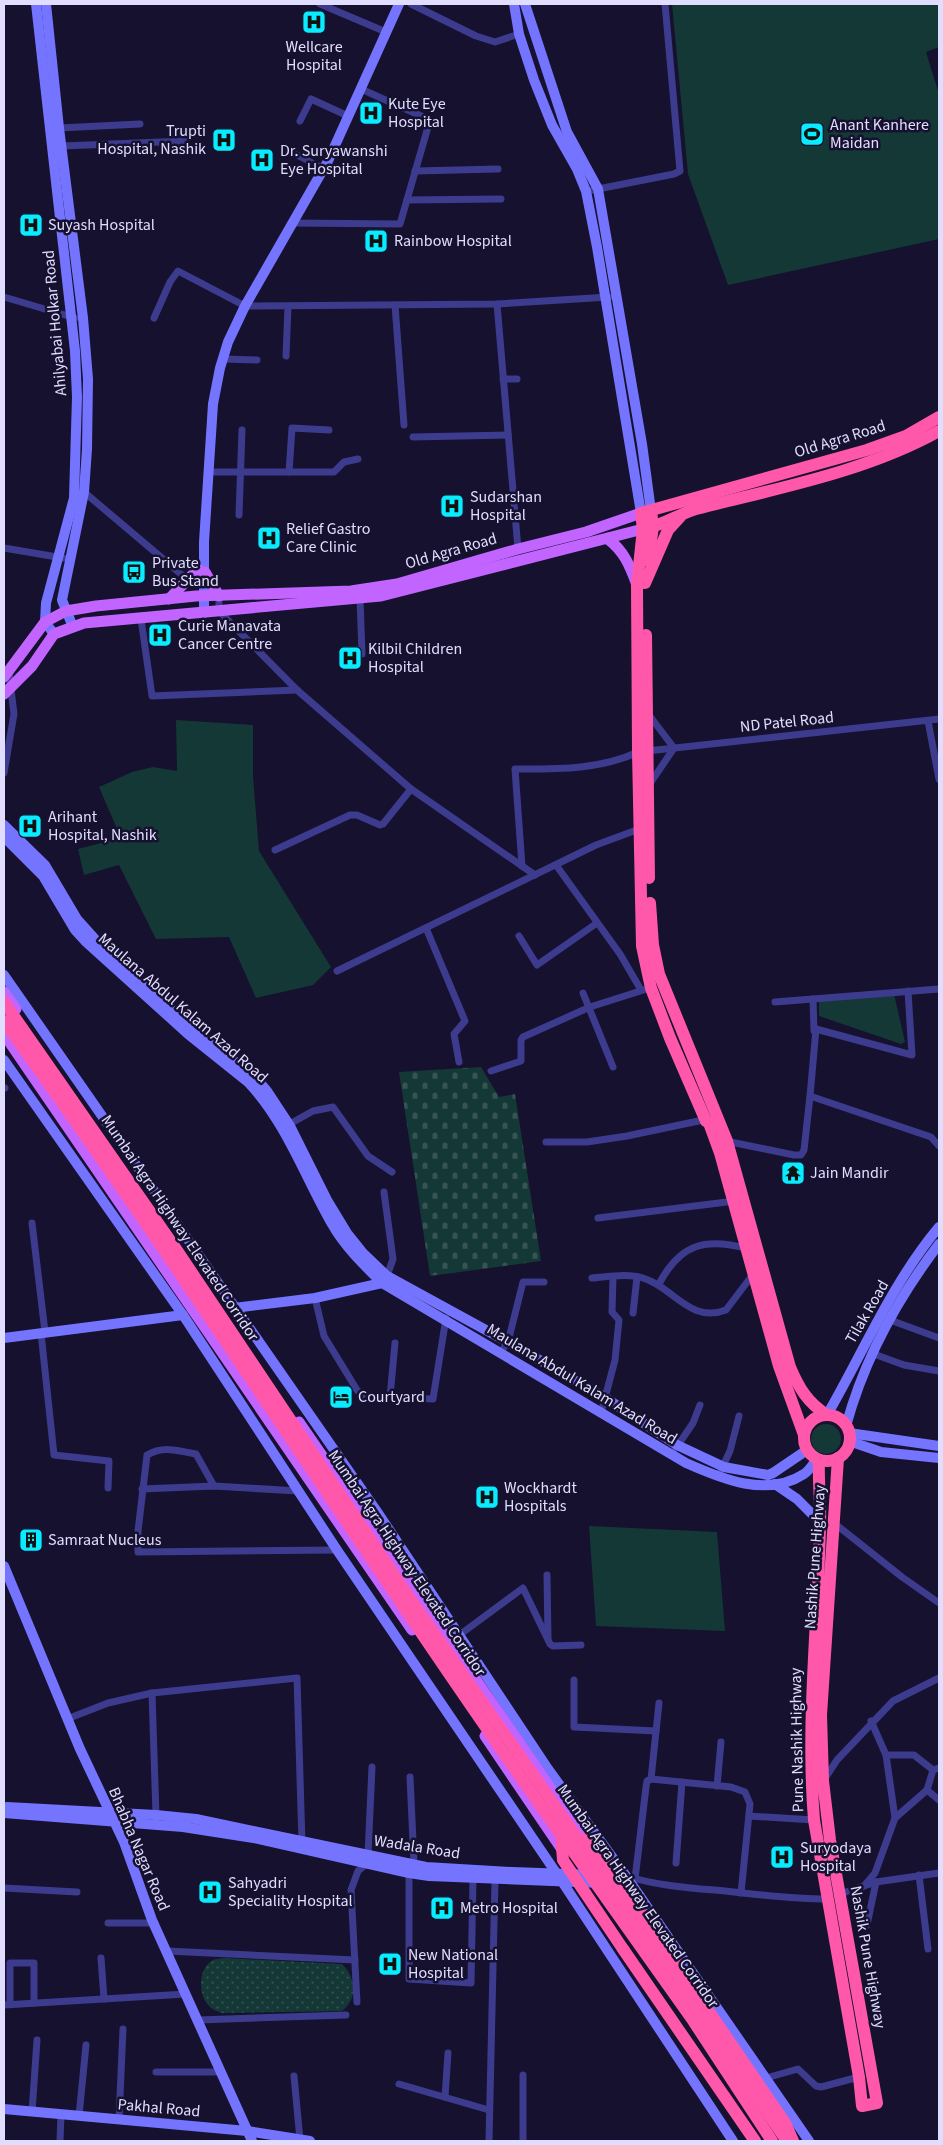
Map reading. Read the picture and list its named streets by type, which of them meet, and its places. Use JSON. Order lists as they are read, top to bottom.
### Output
{
  "streets": {
    "highway": [
      "Old Agra Road",
      "Mumbai Agra Highway Elevated Corridor",
      "Nashik Pune Highway",
      "Pune Nashik Highway"
    ],
    "street": [
      "Ahilyabai Holkar Road",
      "ND Patel Road",
      "Maulana Abdul Kalam Azad Road",
      "Tilak Road",
      "Wadala Road",
      "Bhabha Nagar Road",
      "Pakhal Road"
    ]
  },
  "crossings": [
    ["Ahilyabai Holkar Road", "Old Agra Road"],
    ["Maulana Abdul Kalam Azad Road", "Tilak Road"],
    ["Maulana Abdul Kalam Azad Road", "Nashik Pune Highway"],
    ["Maulana Abdul Kalam Azad Road", "Pune Nashik Highway"],
    ["Tilak Road", "Nashik Pune Highway"],
    ["Tilak Road", "Pune Nashik Highway"],
    ["Nashik Pune Highway", "Pune Nashik Highway"],
    ["Wadala Road", "Bhabha Nagar Road"],
    ["Bhabha Nagar Road", "Pakhal Road"]
  ],
  "places": {
    "hospital": [
      "Wellcare Hospital",
      "Kute Eye Hospital",
      "Trupti Hospital, Nashik",
      "Dr. Suryawanshi Eye Hospital",
      "Suyash Hospital",
      "Rainbow Hospital",
      "Sudarshan Hospital",
      "Relief Gastro Care Clinic",
      "Curie Manavata Cancer Centre",
      "Kilbil Children Hospital",
      "Arihant Hospital, Nashik",
      "Wockhardt Hospitals",
      "Suryodaya Hospital",
      "Sahyadri Speciality Hospital",
      "Metro Hospital",
      "New National Hospital"
    ],
    "sports": ["Anant Kanhere Maidan"],
    "bus stop": ["Private Bus Stand"],
    "temple": ["Jain Mandir"],
    "hotel": ["Courtyard"],
    "building": ["Samraat Nucleus"]
  }
}
